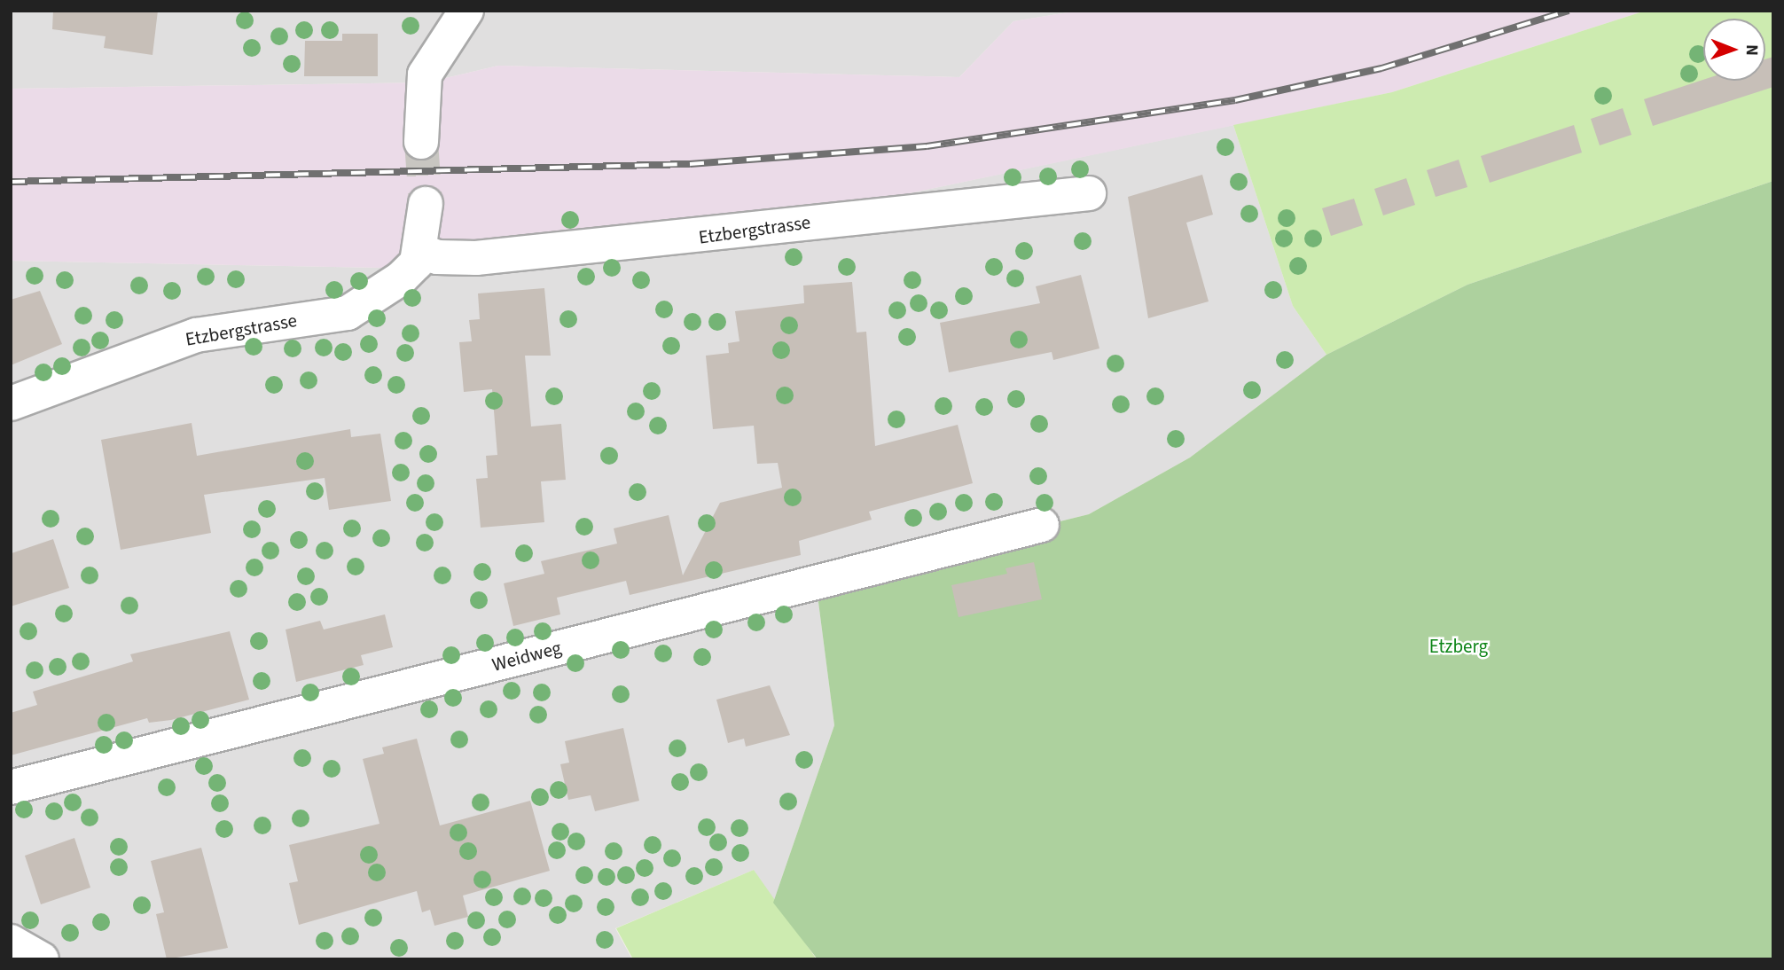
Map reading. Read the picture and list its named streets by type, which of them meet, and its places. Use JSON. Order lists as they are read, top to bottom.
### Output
{
  "streets": {
    "street": ["Etzbergstrasse", "Weidweg"]
  },
  "parks": ["Etzberg"],
  "north": "right"
}
